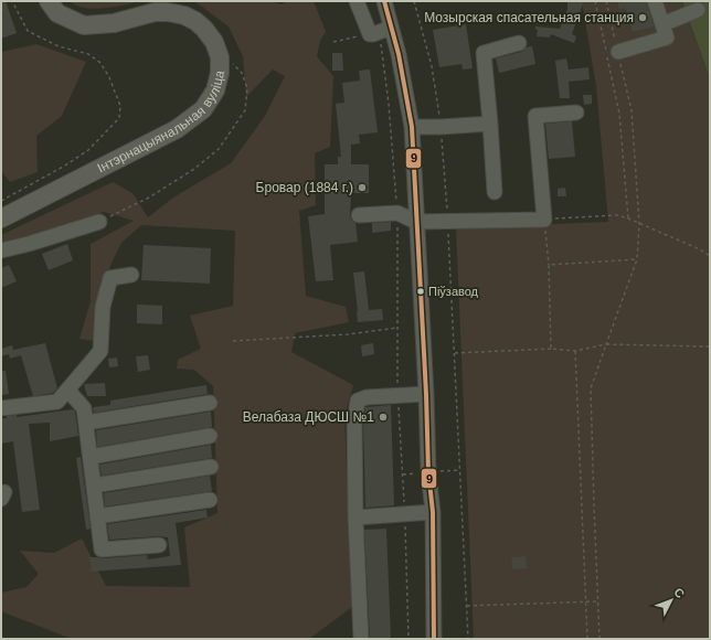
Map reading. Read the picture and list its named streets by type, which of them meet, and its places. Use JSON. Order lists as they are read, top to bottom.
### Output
{
  "streets": {
    "main road": ["Інтэрнацыянальная вуліца"]
  },
  "places": [
    "Мозырская спасательная станция",
    "Бровар (1884 г.)",
    "Піўзавод",
    "Велабаза ДЮСШ №1"
  ],
  "lines": ["transit line 9"],
  "north": "top right"
}
